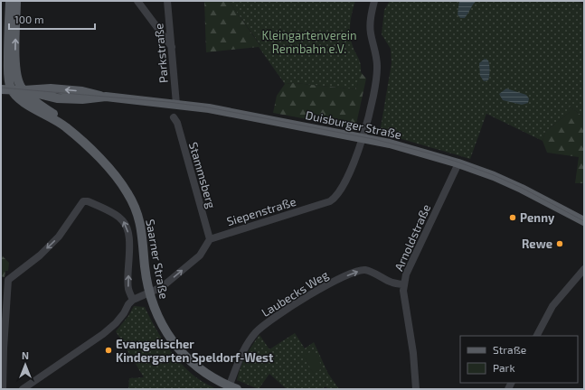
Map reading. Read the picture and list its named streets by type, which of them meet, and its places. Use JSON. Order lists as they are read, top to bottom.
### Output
{
  "streets": {
    "main road": ["Duisburger Straße", "Saarner Straße"],
    "street": [
      "Parkstraße",
      "Stammsberg",
      "Siepenstraße",
      "Arnoldstraße",
      "Laubecks Weg"
    ]
  },
  "crossings": [
    ["Parkstraße", "Duisburger Straße"],
    ["Duisburger Straße", "Siepenstraße"],
    ["Duisburger Straße", "Arnoldstraße"],
    ["Duisburger Straße", "Saarner Straße"],
    ["Stammsberg", "Siepenstraße"],
    ["Arnoldstraße", "Laubecks Weg"],
    ["Saarner Straße", "Laubecks Weg"]
  ],
  "one_way": ["Laubecks Weg"],
  "parks": ["Kleingartenverein Rennbahn e.V."],
  "places": ["Penny", "Rewe", "Evangelischer Kindergarten Speldorf-West"],
  "legend": ["Straße", "Park"],
  "scale_bar": "100 m",
  "north": "top"
}
